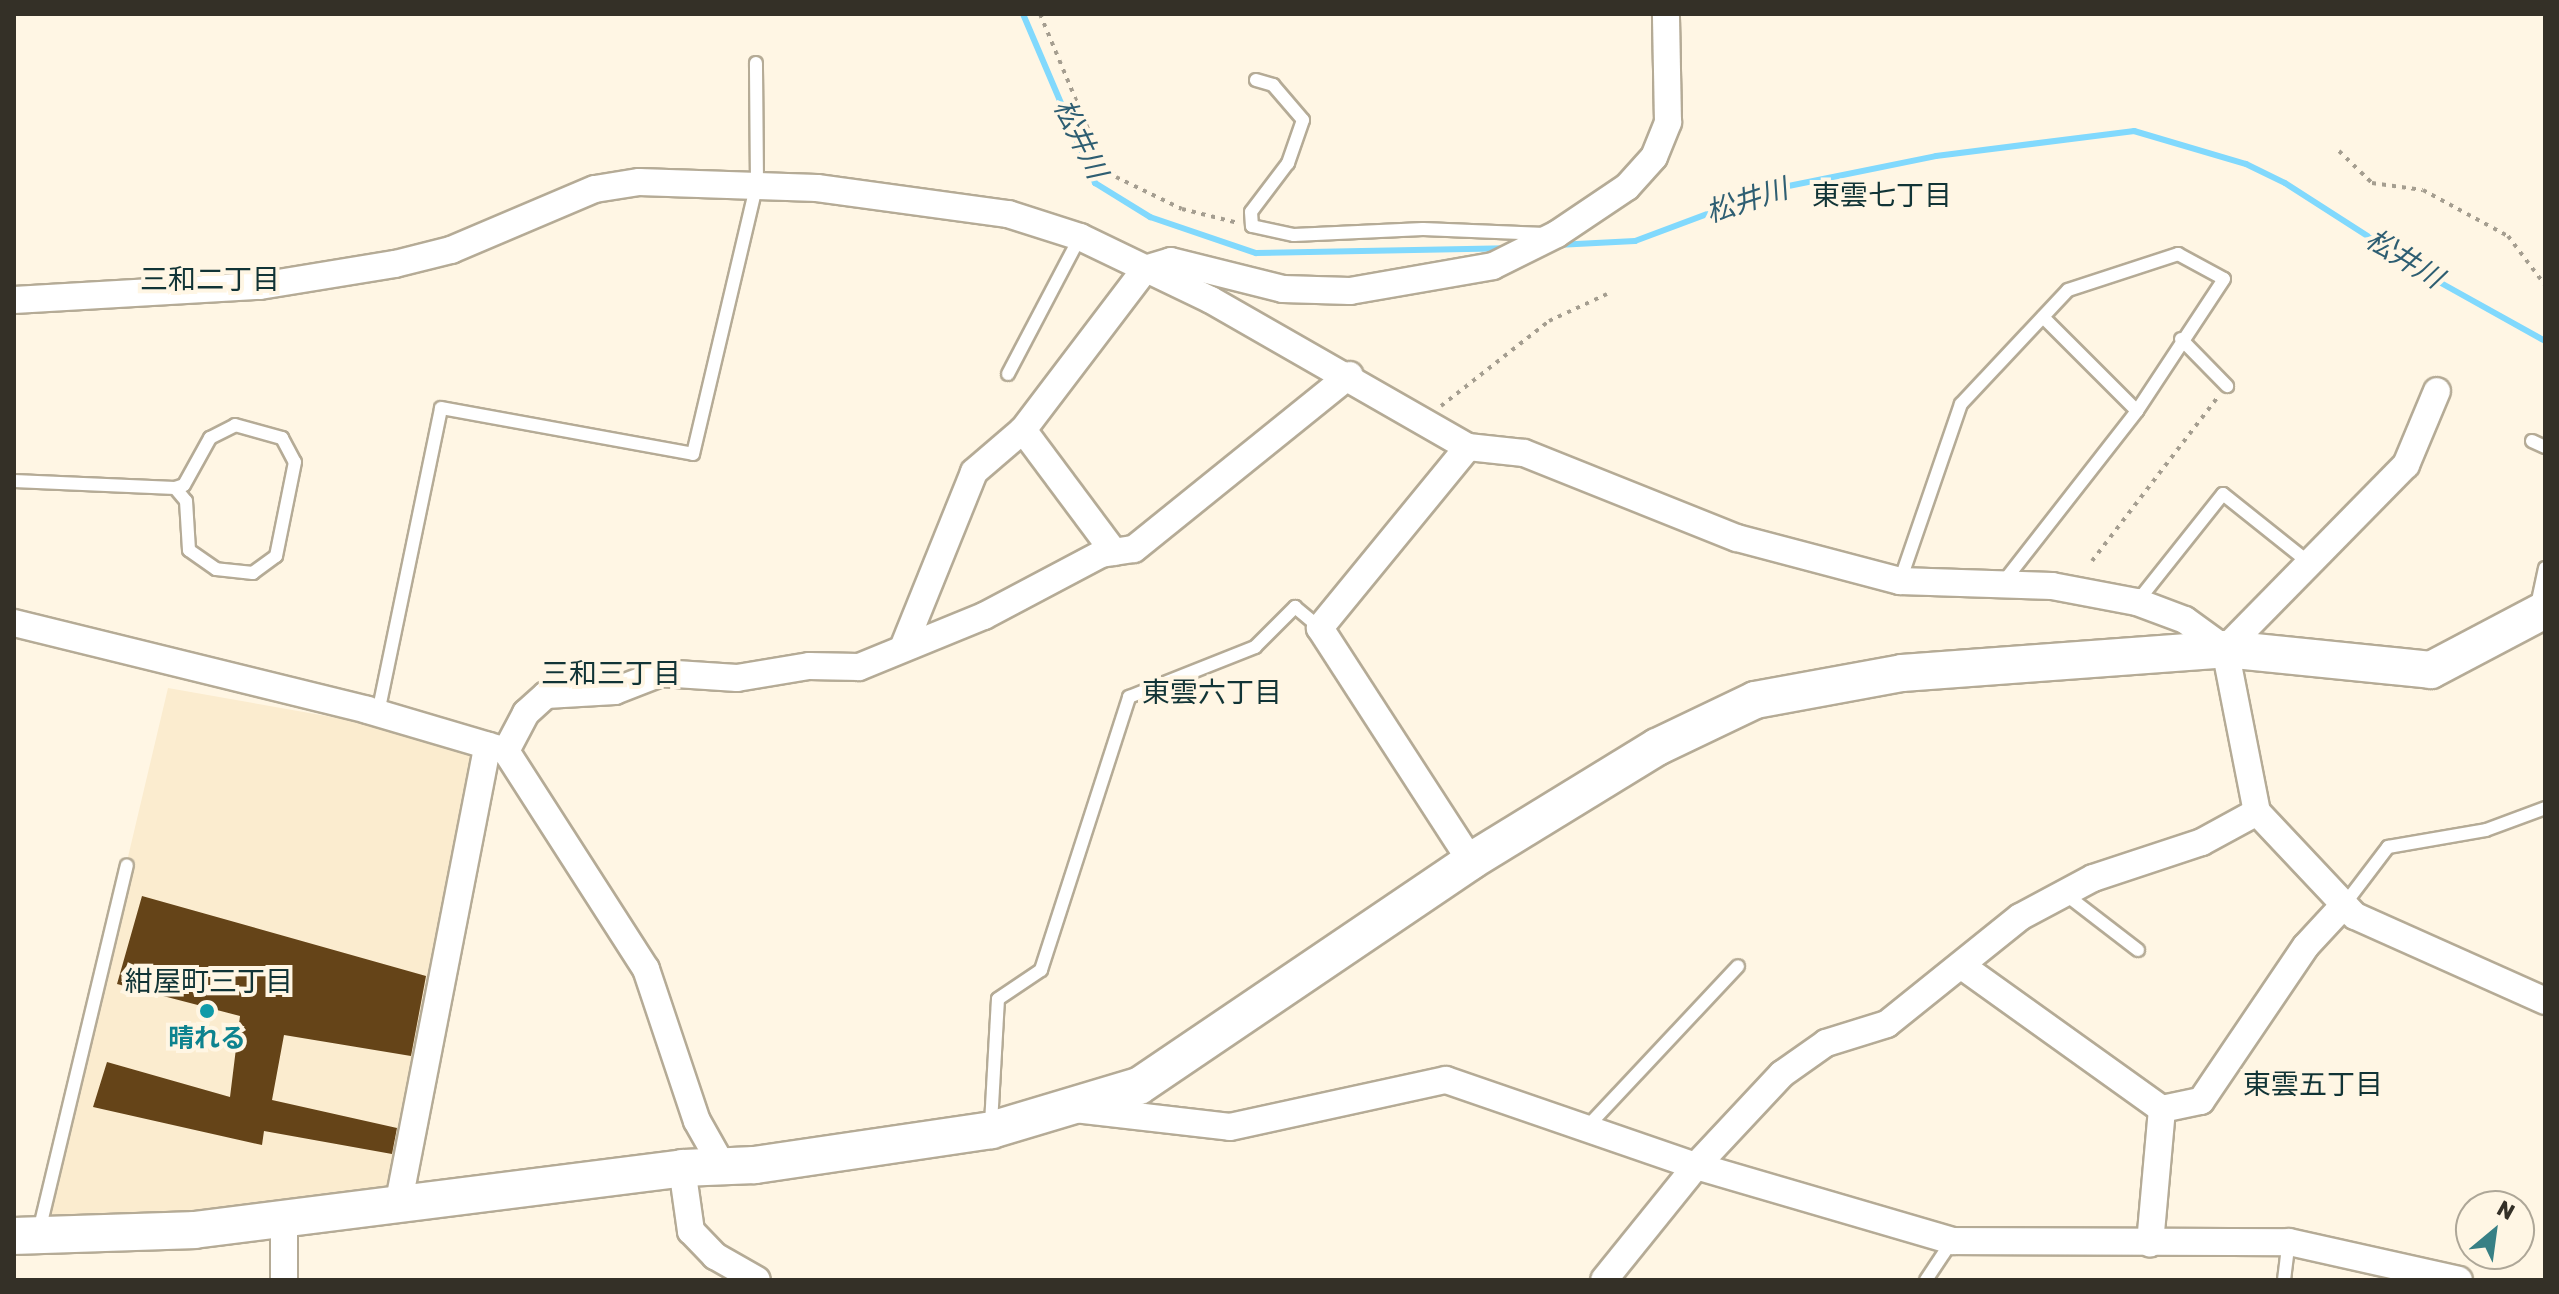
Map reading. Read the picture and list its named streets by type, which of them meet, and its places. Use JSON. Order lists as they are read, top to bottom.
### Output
{
  "districts": [
    "東雲七丁目",
    "三和二丁目",
    "三和三丁目",
    "東雲六丁目",
    "紺屋町三丁目",
    "東雲五丁目"
  ],
  "water": ["松井川"],
  "places": ["晴れる"],
  "north": "top right"
}
